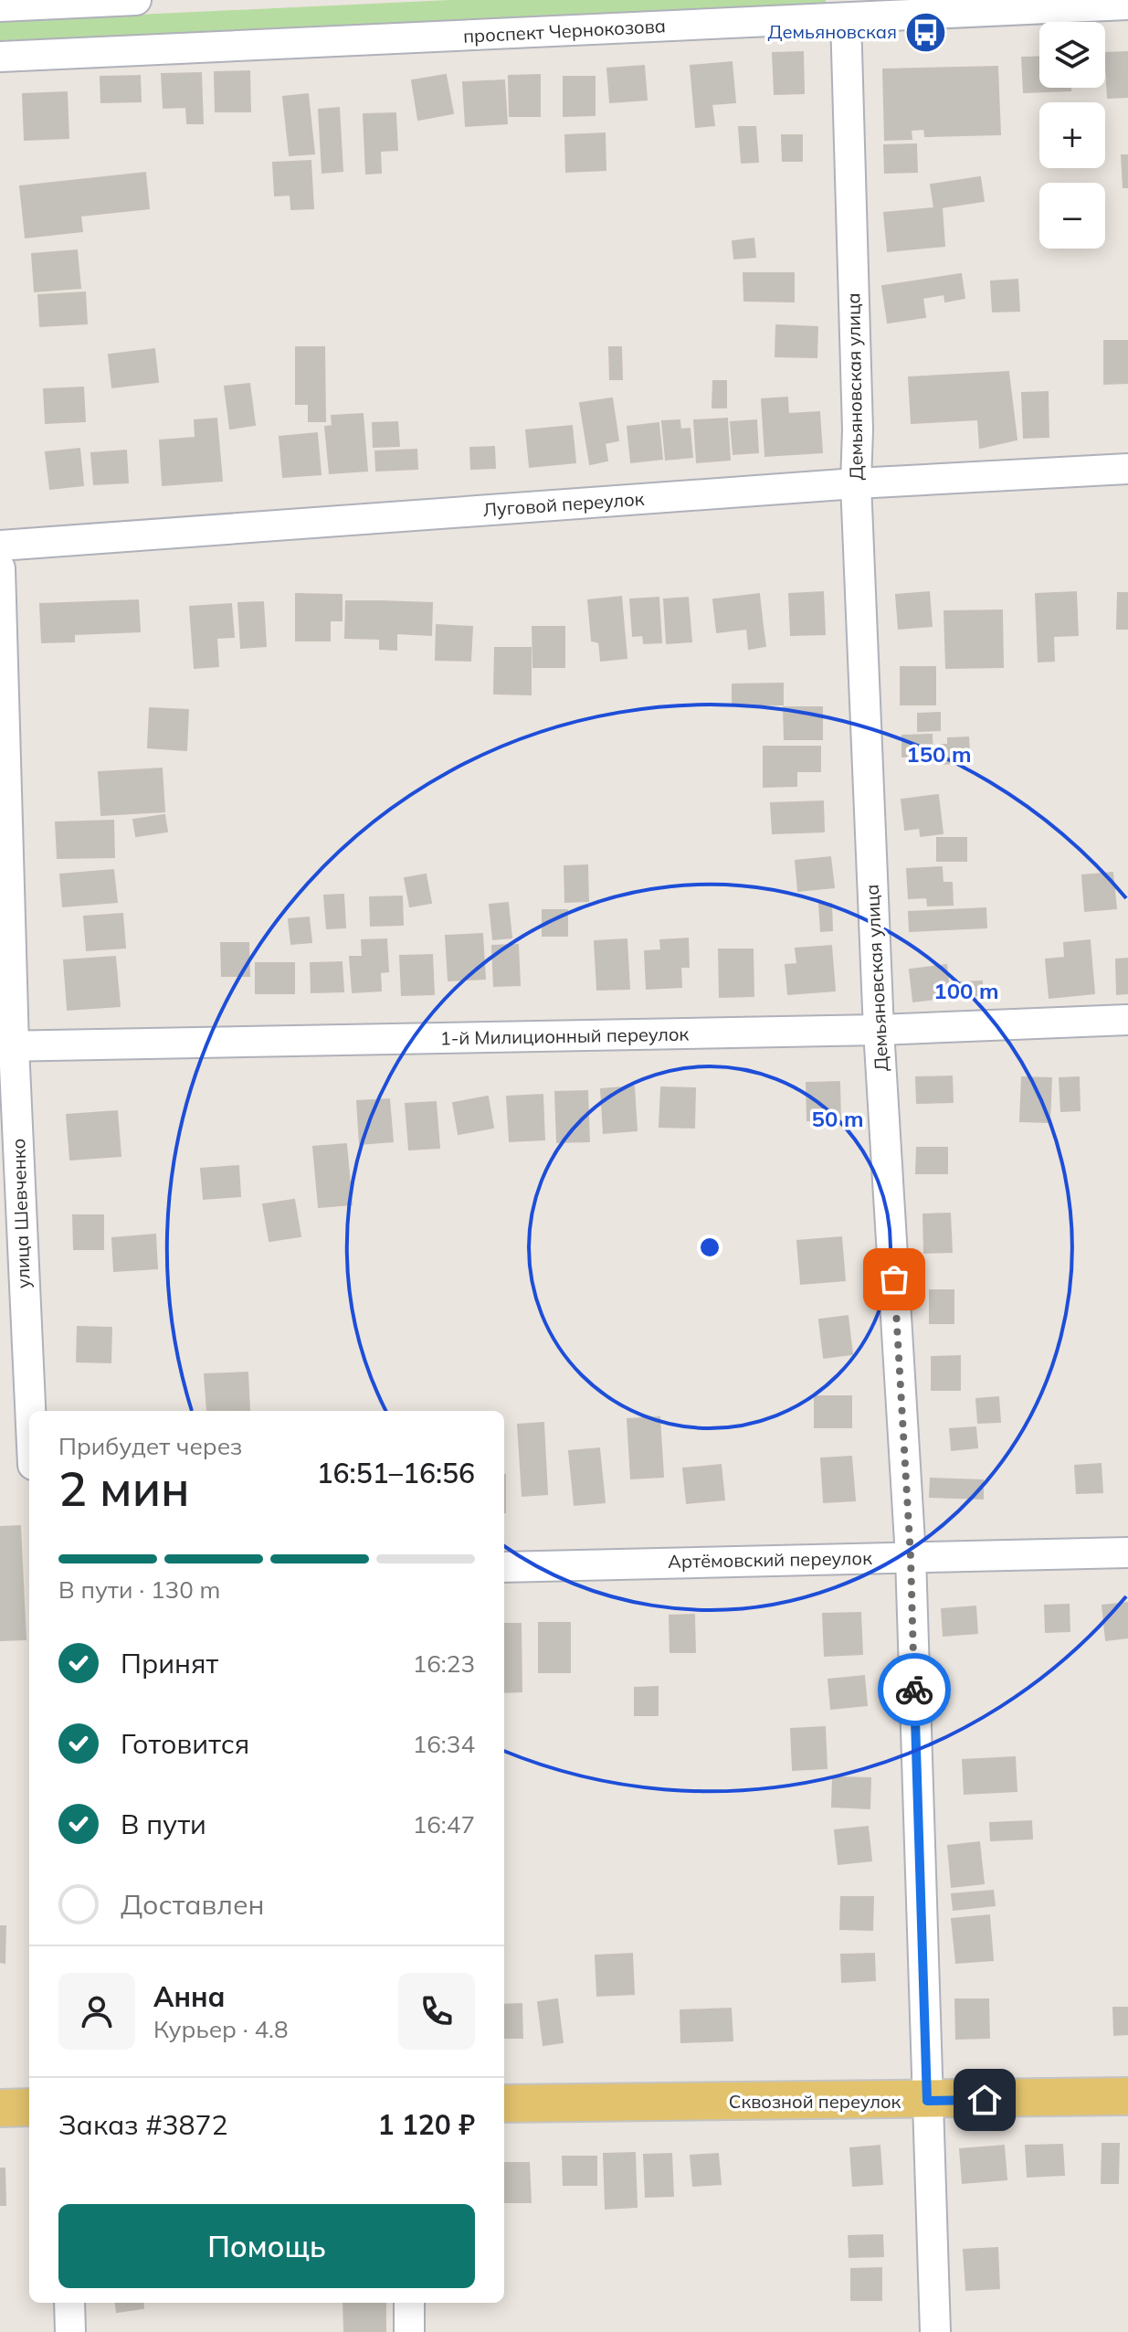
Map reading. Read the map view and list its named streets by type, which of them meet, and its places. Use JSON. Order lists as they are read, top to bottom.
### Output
{
  "streets": {
    "main road": ["Сквозной переулок"],
    "street": [
      "проспект Чернокозова",
      "Демьяновская улица",
      "Луговой переулок",
      "1-й Милиционный переулок",
      "улица Шевченко",
      "Артёмовский переулок"
    ]
  },
  "crossings": [
    ["проспект Чернокозова", "Демьяновская улица"],
    ["Демьяновская улица", "Луговой переулок"],
    ["Демьяновская улица", "1-й Милиционный переулок"],
    ["Демьяновская улица", "Артёмовский переулок"],
    ["Демьяновская улица", "Сквозной переулок"],
    ["1-й Милиционный переулок", "улица Шевченко"]
  ],
  "places": {
    "bus stop": ["Демьяновская"]
  },
  "page": {
    "map_buttons": ["+", "−"],
    "heading": ["2 мин", "Прибудет через", "16:51–16:56"],
    "panel": [
      "Анна",
      "Курьер · 4.8",
      "Заказ #3872",
      "1 120 ₽"
    ],
    "bar": "В пути · 130 m",
    "list": [
      ["Принят", "16:23"],
      ["Готовится", "16:34"],
      ["В пути", "16:47"],
      "Доставлен"
    ],
    "buttons": "Помощь"
  },
  "rings": ["150 m", "100 m", "50 m"]
}
